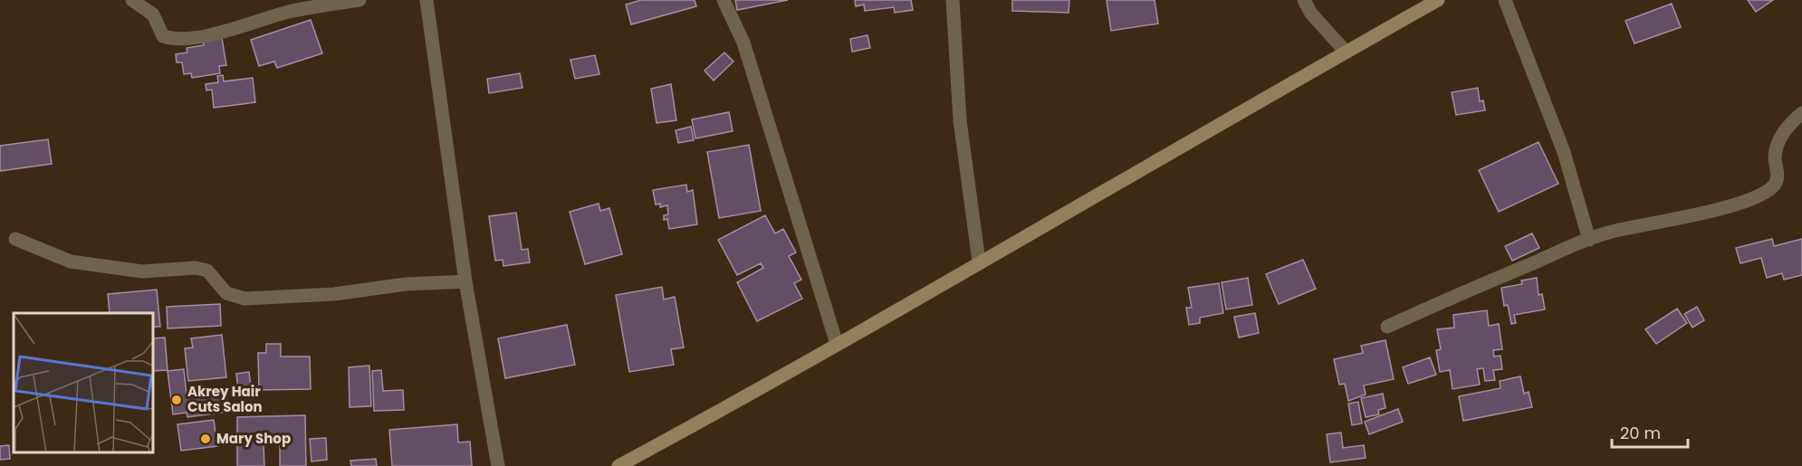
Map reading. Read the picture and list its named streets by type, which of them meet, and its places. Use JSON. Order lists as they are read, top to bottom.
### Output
{
  "places": ["Akrey Hair Cuts Salon", "Mary Shop"],
  "scale_bar": "20 m"
}
